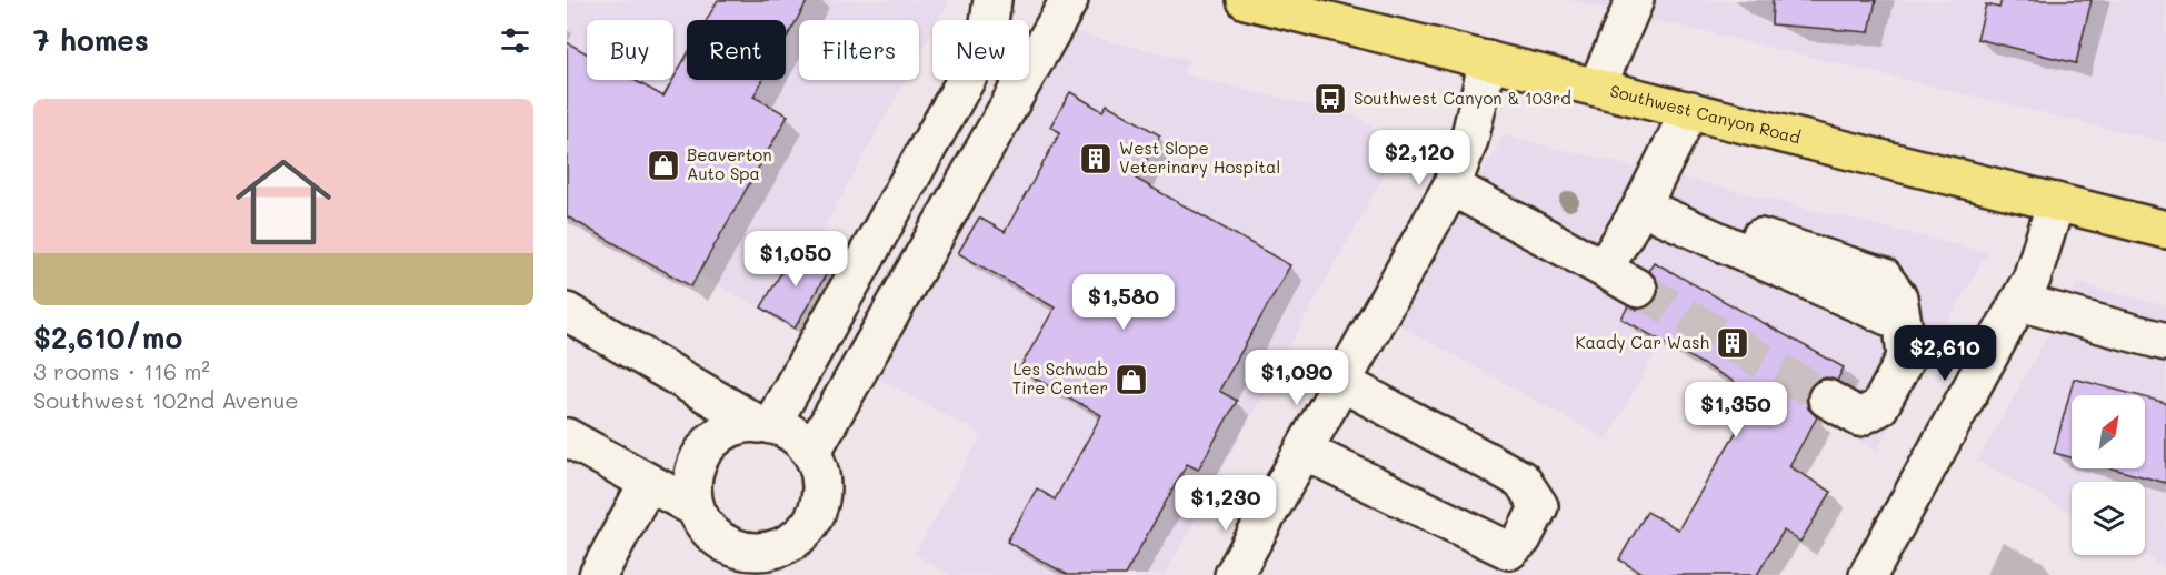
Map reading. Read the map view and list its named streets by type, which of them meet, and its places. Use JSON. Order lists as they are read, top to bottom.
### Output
{
  "streets": {
    "main road": ["Southwest Canyon Road"]
  },
  "places": {
    "bus stop": ["Southwest Canyon & 103rd"],
    "building": ["West Slope Veterinary Hospital", "Kaady Car Wash"],
    "shop": ["Beaverton Auto Spa", "Les Schwab Tire Center"]
  },
  "north": "top right",
  "page": {
    "heading": "7 homes",
    "chip": [
      "Buy",
      "Rent",
      "Filters",
      "New"
    ],
    "list": [
      {
        "name": "$2,610/mo",
        "note": "3 rooms · 116 m² · Southwest 102nd Avenue"
      }
    ],
    "price": [
      "$2,120",
      "$1,050",
      "$1,580",
      "$2,610",
      "$1,090",
      "$1,350",
      "$1,230"
    ]
  }
}
